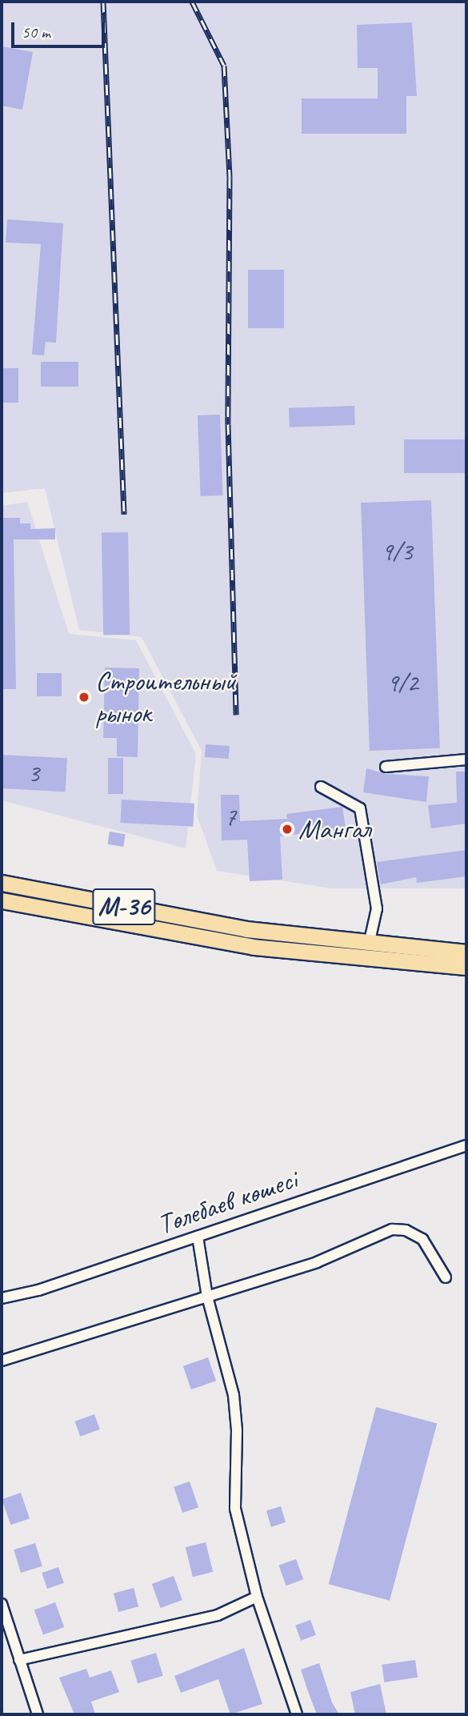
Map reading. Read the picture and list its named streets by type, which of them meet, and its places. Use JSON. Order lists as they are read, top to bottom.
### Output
{
  "streets": {
    "main road": ["M-36"],
    "street": ["Төлебаев көшесі"]
  },
  "places": ["Строительный рынок", "Мангал"],
  "house_numbers": [
    "9/3",
    "9/2",
    "3",
    "7"
  ],
  "scale_bar": "50 m"
}
